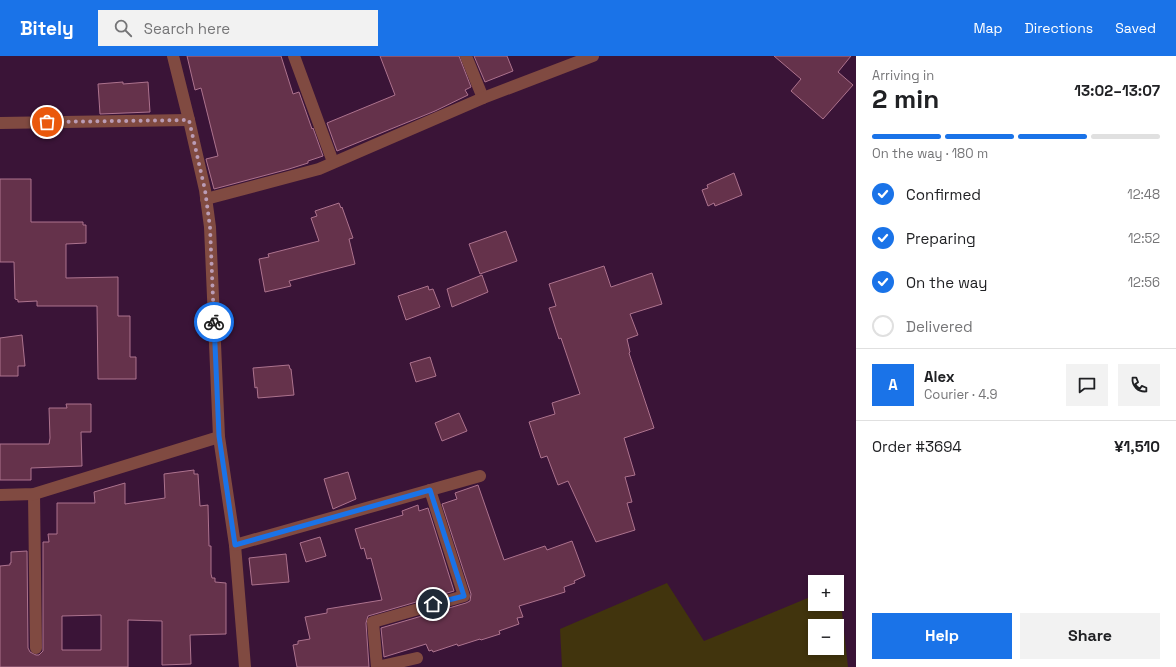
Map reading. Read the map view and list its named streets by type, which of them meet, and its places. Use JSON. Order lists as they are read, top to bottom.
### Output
{
  "page": {
    "header": "Bitely",
    "search": "Search here",
    "nav": ["Map", "Directions", "Saved"],
    "heading": ["2 min", "Arriving in", "13:02–13:07"],
    "panel": [
      "Alex",
      "Courier · 4.9",
      "Order #3694",
      "¥1,510"
    ],
    "bar": "On the way · 180 m",
    "list": [
      ["Confirmed", "12:48"],
      ["Preparing", "12:52"],
      ["On the way", "12:56"],
      "Delivered"
    ],
    "round": "A",
    "map_buttons": ["+", "−"],
    "buttons": ["Help", "Share"]
  }
}
